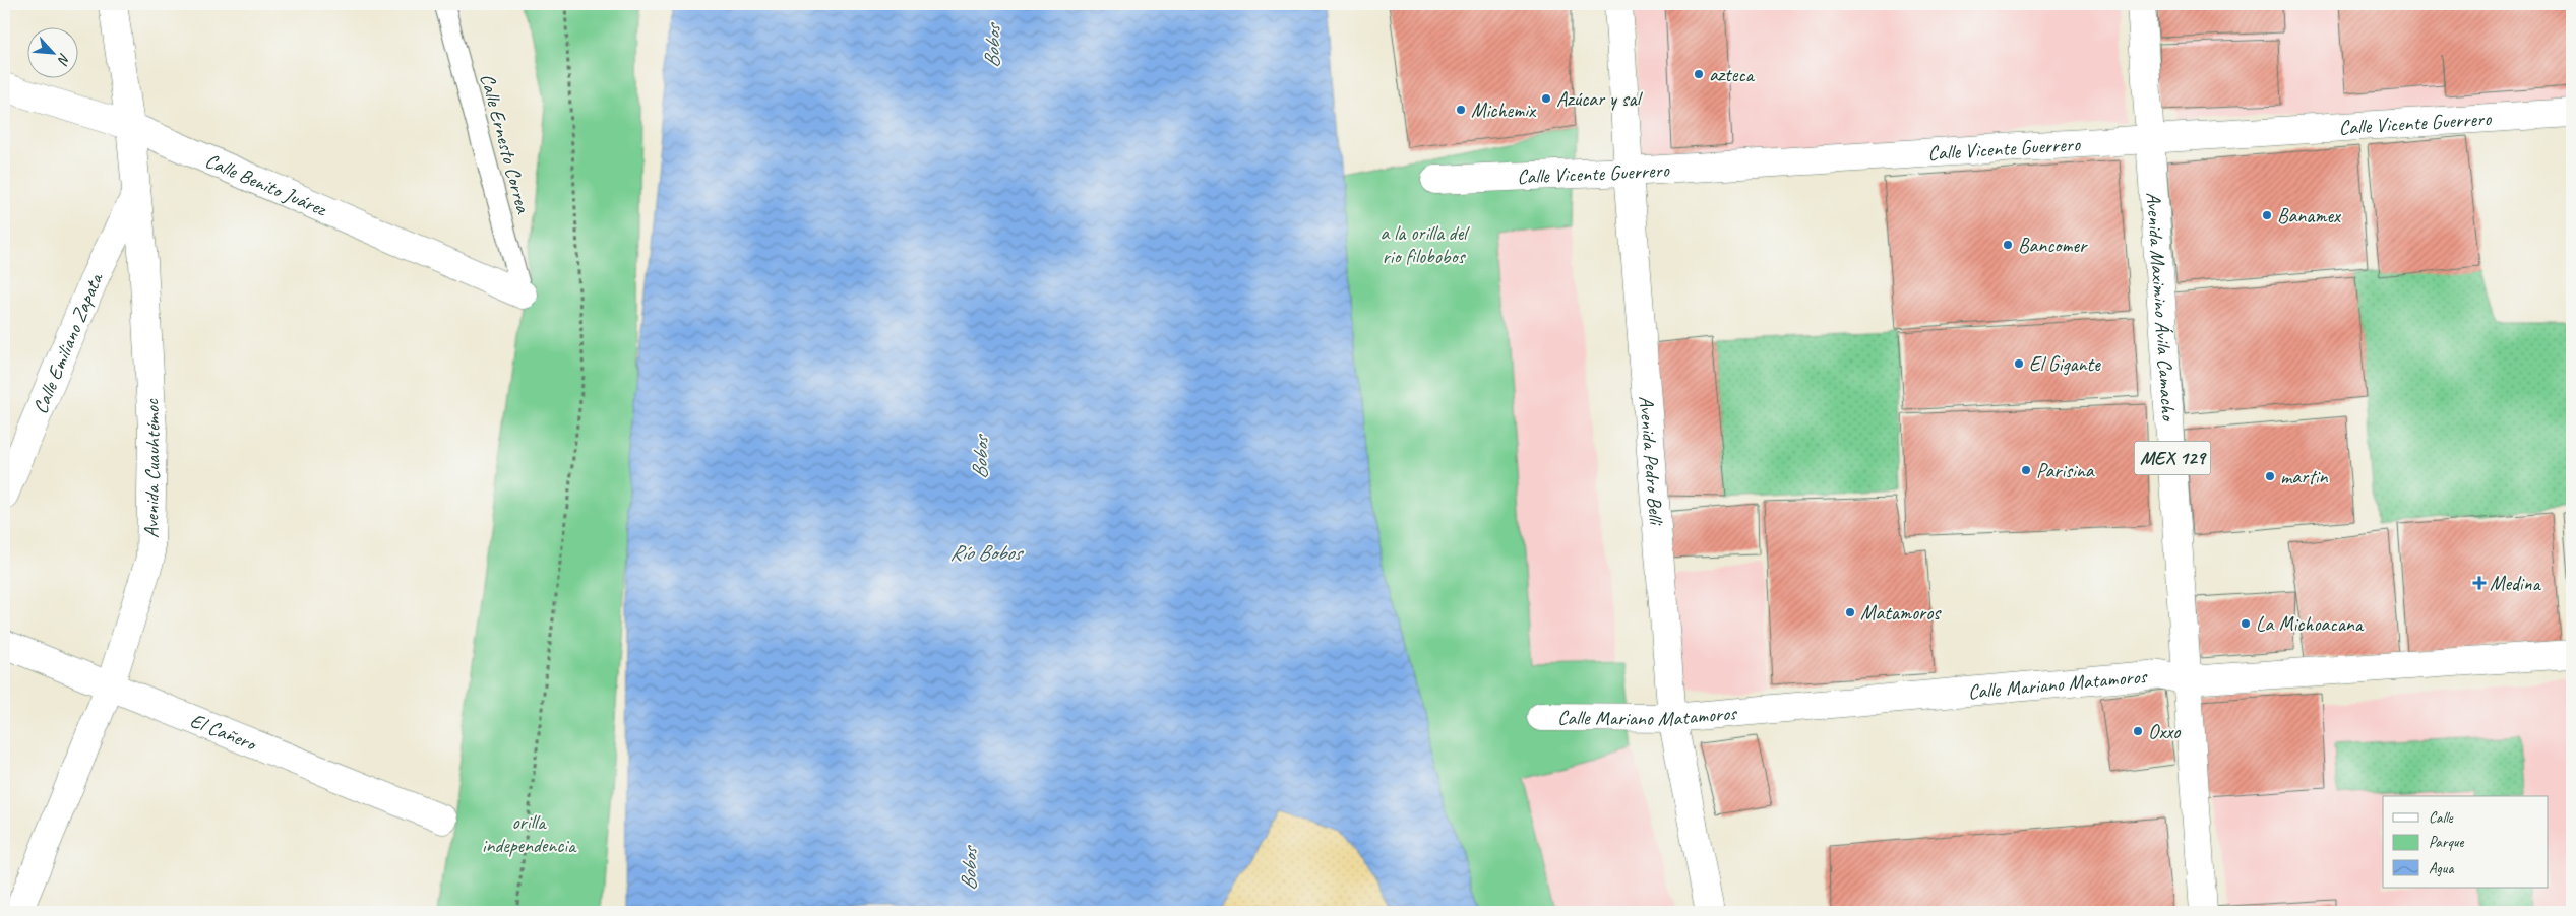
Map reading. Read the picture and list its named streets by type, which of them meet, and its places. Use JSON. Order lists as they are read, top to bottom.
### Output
{
  "streets": {
    "street": [
      "Calle Vicente Guerrero",
      "Calle Benito Juárez",
      "Avenida Maximino Ávila Camacho",
      "Calle Emiliano Zapata",
      "MEX 129",
      "Avenida Pedro Belli",
      "Avenida Cuauhtémoc",
      "Calle Mariano Matamoros",
      "El Cañero"
    ],
    "lane": ["Calle Ernesto Correa"]
  },
  "crossings": [
    ["Calle Vicente Guerrero", "Avenida Maximino Ávila Camacho"],
    ["Calle Vicente Guerrero", "Avenida Pedro Belli"],
    ["Calle Ernesto Correa", "Calle Benito Juárez"],
    ["Calle Benito Juárez", "Avenida Cuauhtémoc"],
    ["Avenida Maximino Ávila Camacho", "Calle Mariano Matamoros"],
    ["Calle Emiliano Zapata", "Avenida Cuauhtémoc"],
    ["Avenida Pedro Belli", "Calle Mariano Matamoros"],
    ["Avenida Cuauhtémoc", "El Cañero"]
  ],
  "water": ["Bobos", "Río Bobos"],
  "parks": ["a la orilla del rio filobobos", "orilla independencia"],
  "places": {
    "other": [
      "azteca",
      "Azúcar y sal",
      "Michemix",
      "Banamex",
      "Bancomer",
      "El Gigante",
      "Parisina",
      "martin",
      "Matamoros",
      "La Michoacana",
      "Oxxo"
    ],
    "health": ["Medina"]
  },
  "legend": ["Calle", "Parque", "Agua"],
  "north": "bottom right"
}
